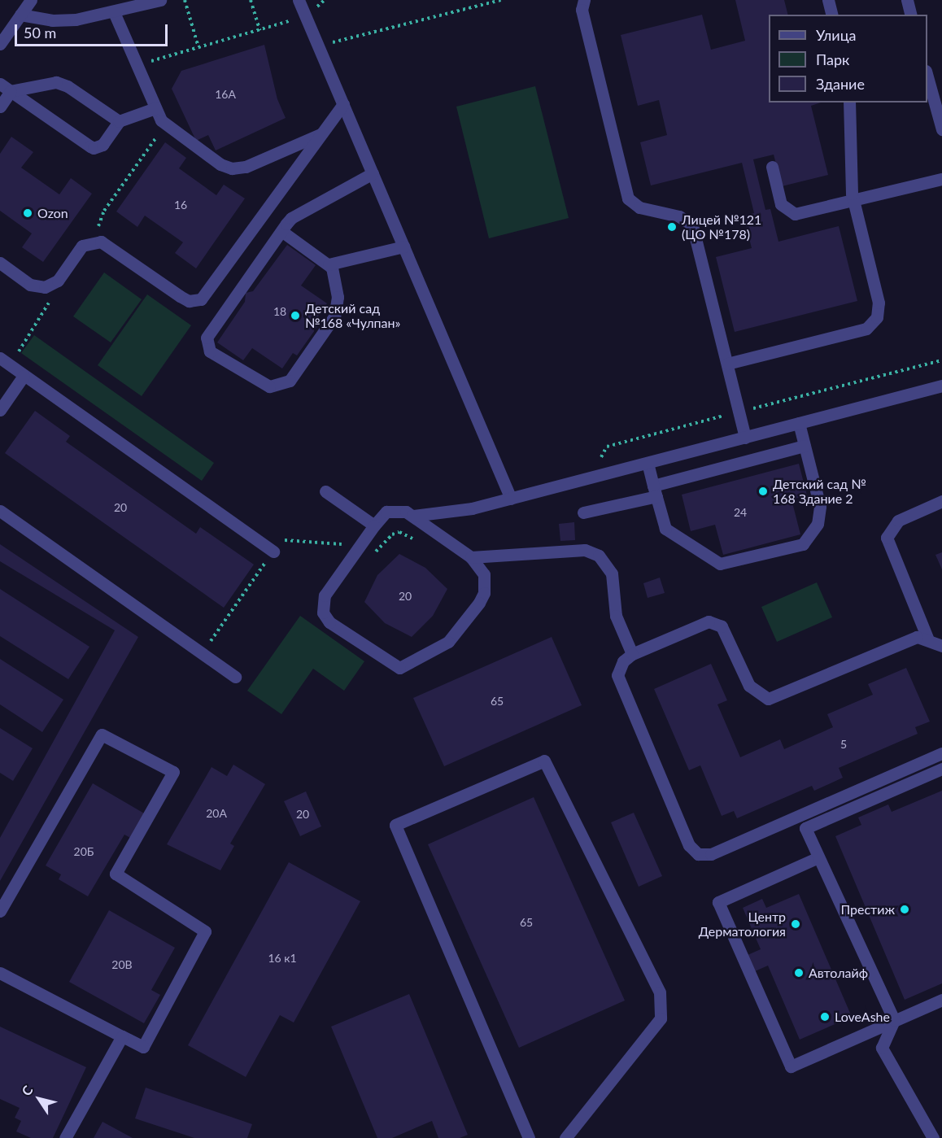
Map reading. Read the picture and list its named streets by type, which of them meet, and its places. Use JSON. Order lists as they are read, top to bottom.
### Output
{
  "places": [
    "Ozon",
    "Лицей №121 (ЦО №178)",
    "Детский сад №168 «Чулпан»",
    "Детский сад № 168 Здание 2",
    "Престиж",
    "Центр Дерматология",
    "Автолайф",
    "LoveAshe"
  ],
  "house_numbers": [
    "16А",
    "16",
    "18",
    "20",
    "24",
    "20",
    "65",
    "5",
    "20А",
    "20",
    "20Б",
    "65",
    "16 к1",
    "20В"
  ],
  "legend": ["Улица", "Парк", "Здание"],
  "scale_bar": "50 m",
  "north": "top left"
}
